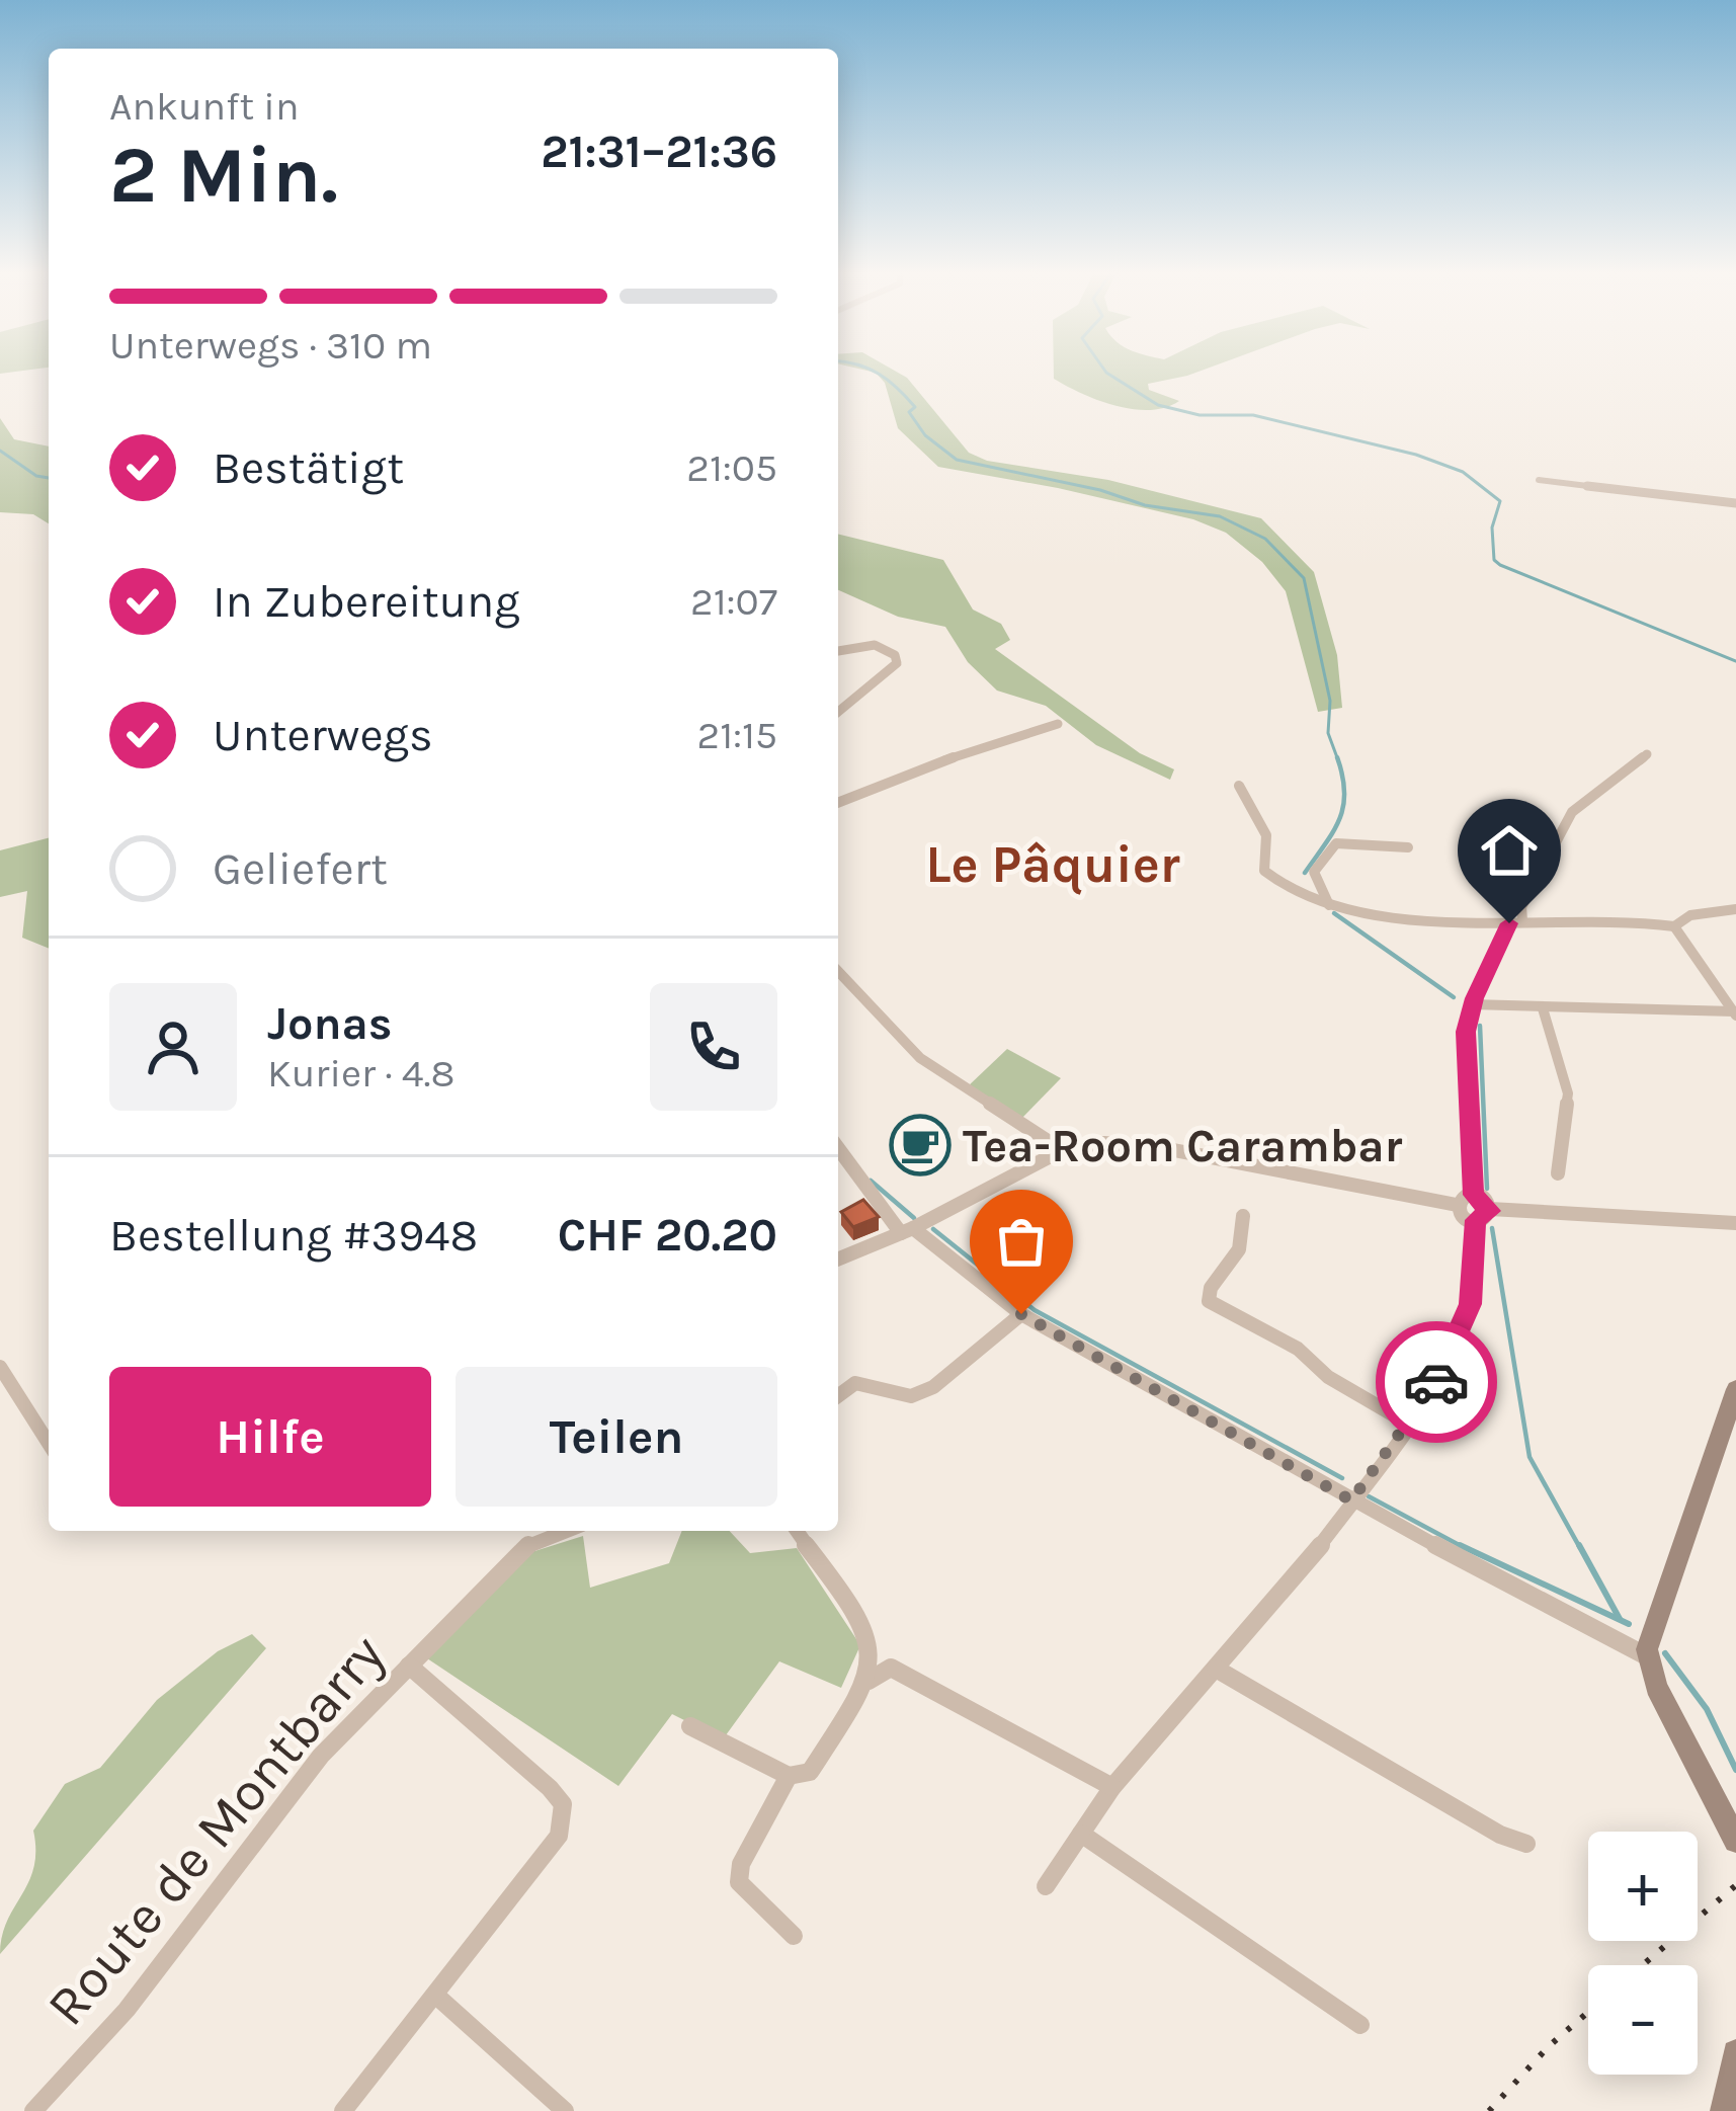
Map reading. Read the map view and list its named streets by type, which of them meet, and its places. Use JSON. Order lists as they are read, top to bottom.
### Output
{
  "streets": {
    "street": ["Route de Montbarry"]
  },
  "districts": ["Le Pâquier"],
  "places": {
    "cafe": ["Tea-Room Carambar"]
  },
  "page": {
    "heading": ["2 Min.", "Ankunft in", "21:31–21:36"],
    "panel": [
      "Jonas",
      "Kurier · 4.8",
      "Bestellung #3948",
      "CHF 20.20"
    ],
    "bar": "Unterwegs · 310 m",
    "list": [
      ["Bestätigt", "21:05"],
      ["In Zubereitung", "21:07"],
      ["Unterwegs", "21:15"],
      "Geliefert"
    ],
    "buttons": ["Hilfe", "Teilen"],
    "map_buttons": ["+", "−"]
  }
}
